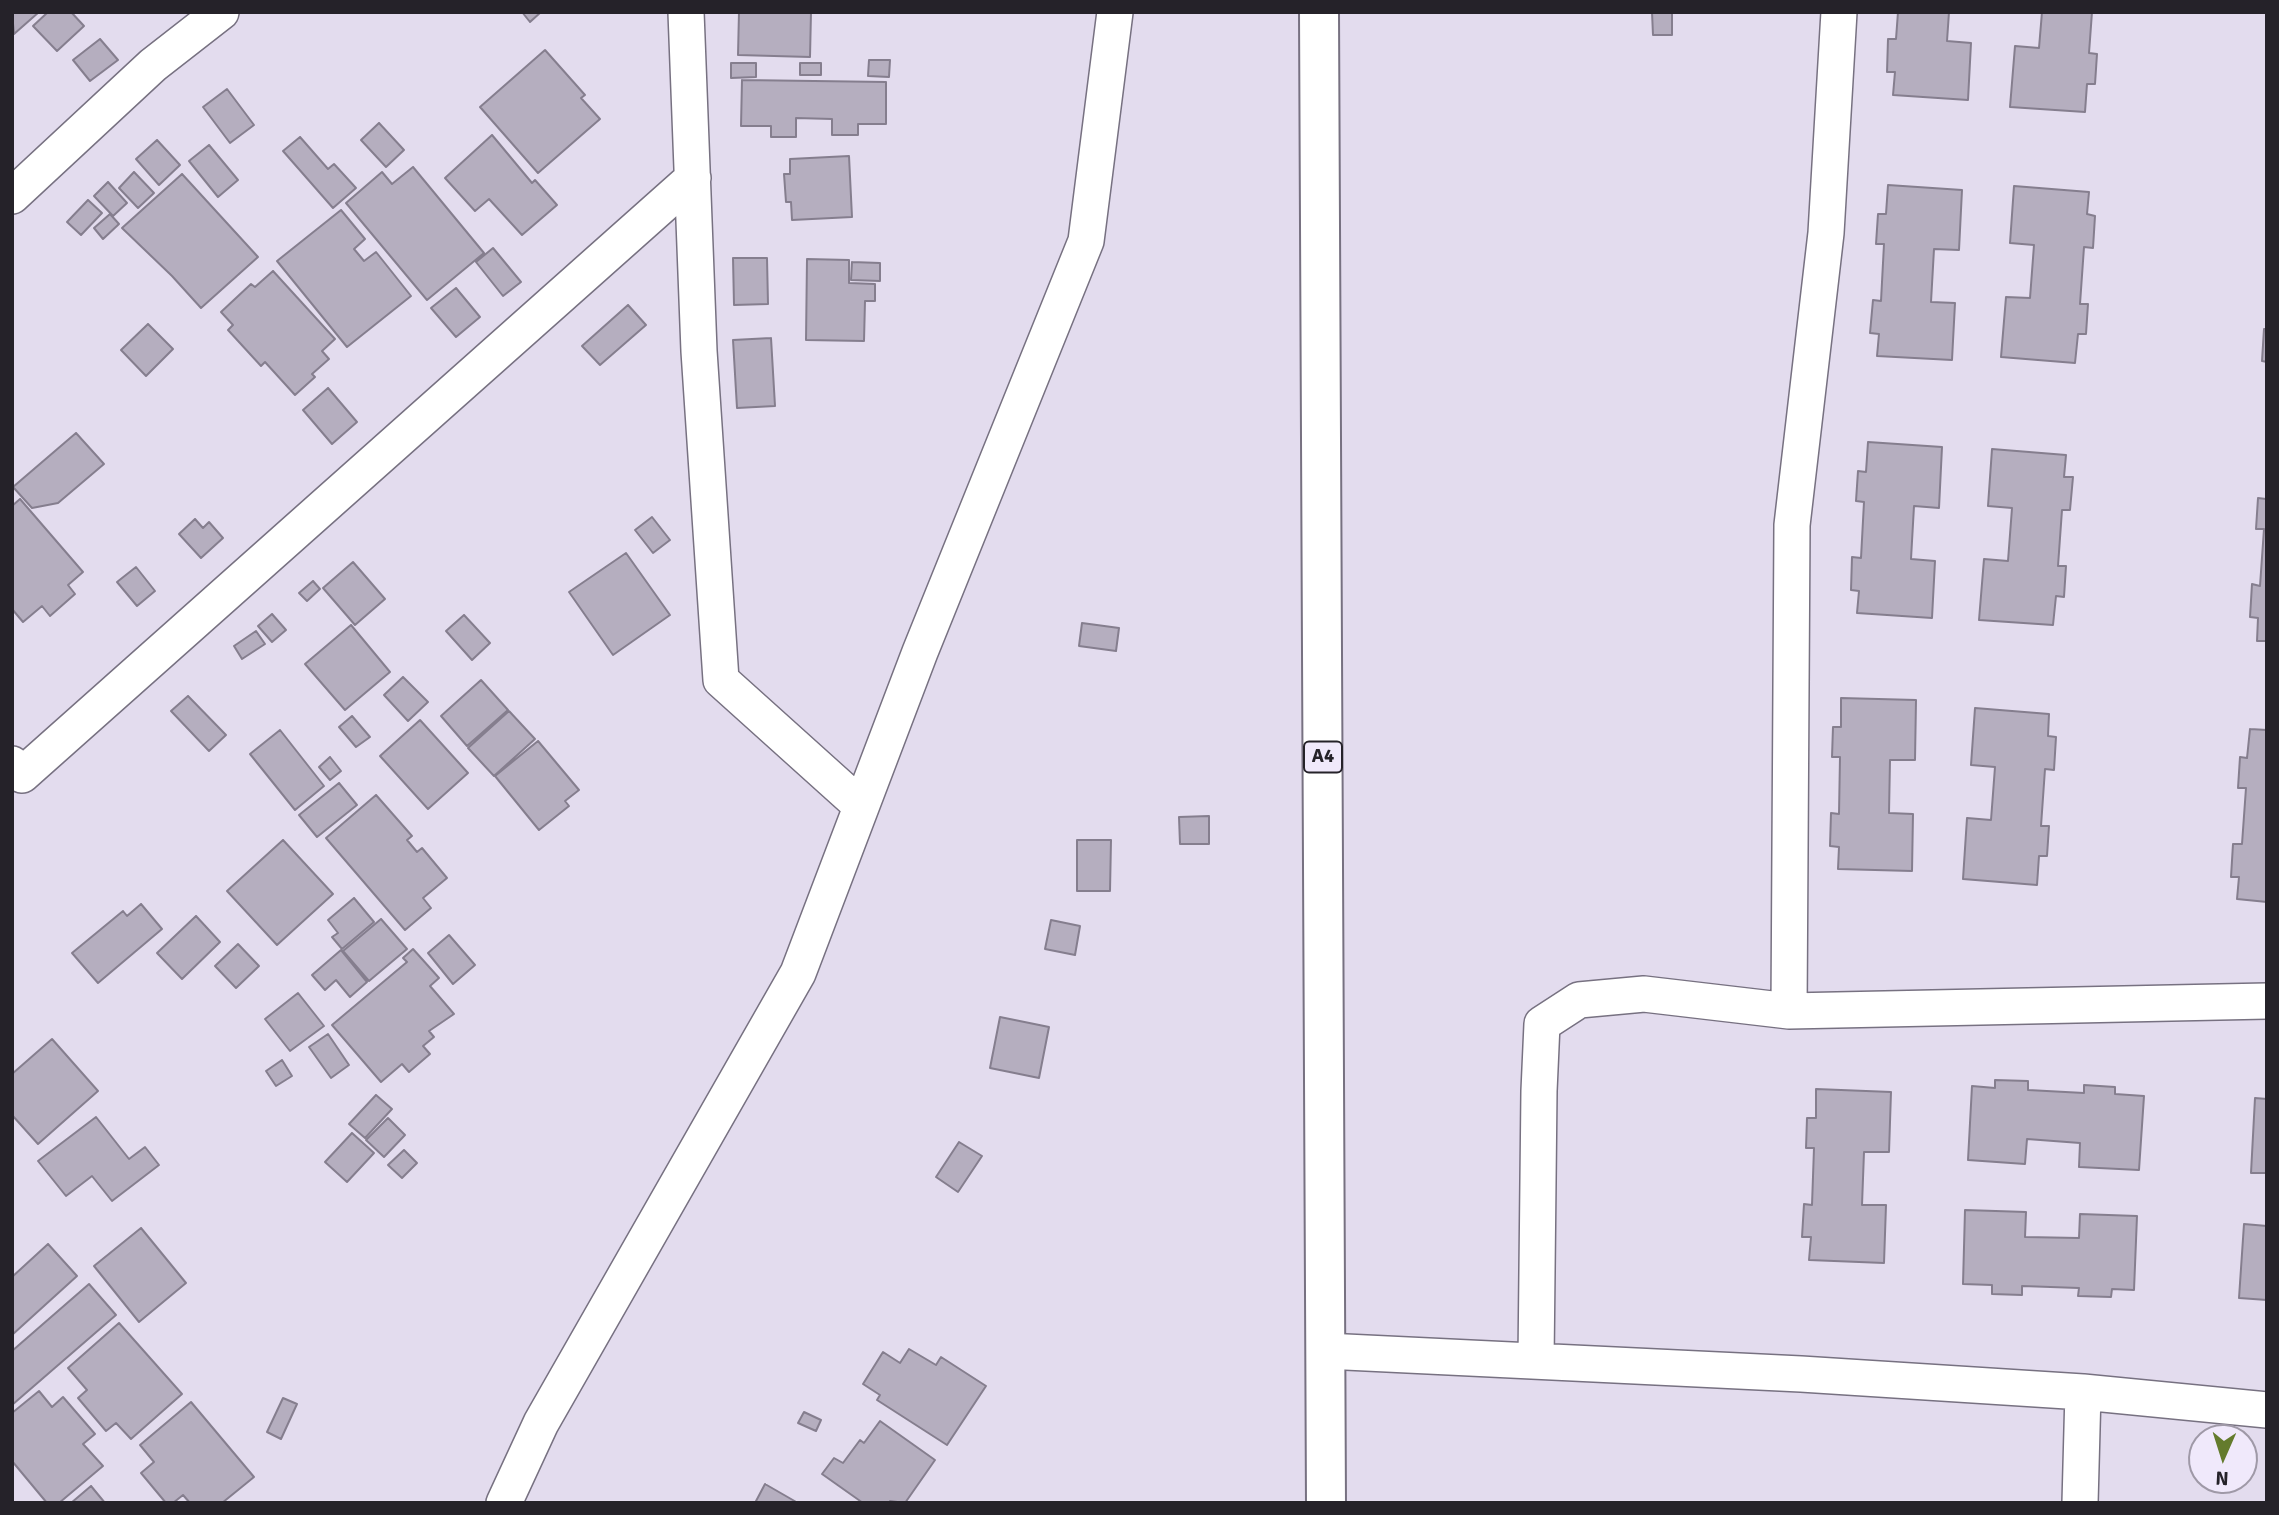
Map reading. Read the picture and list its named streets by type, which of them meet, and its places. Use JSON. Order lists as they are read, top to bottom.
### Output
{
  "streets": {
    "highway": ["A4"]
  },
  "north": "bottom"
}
